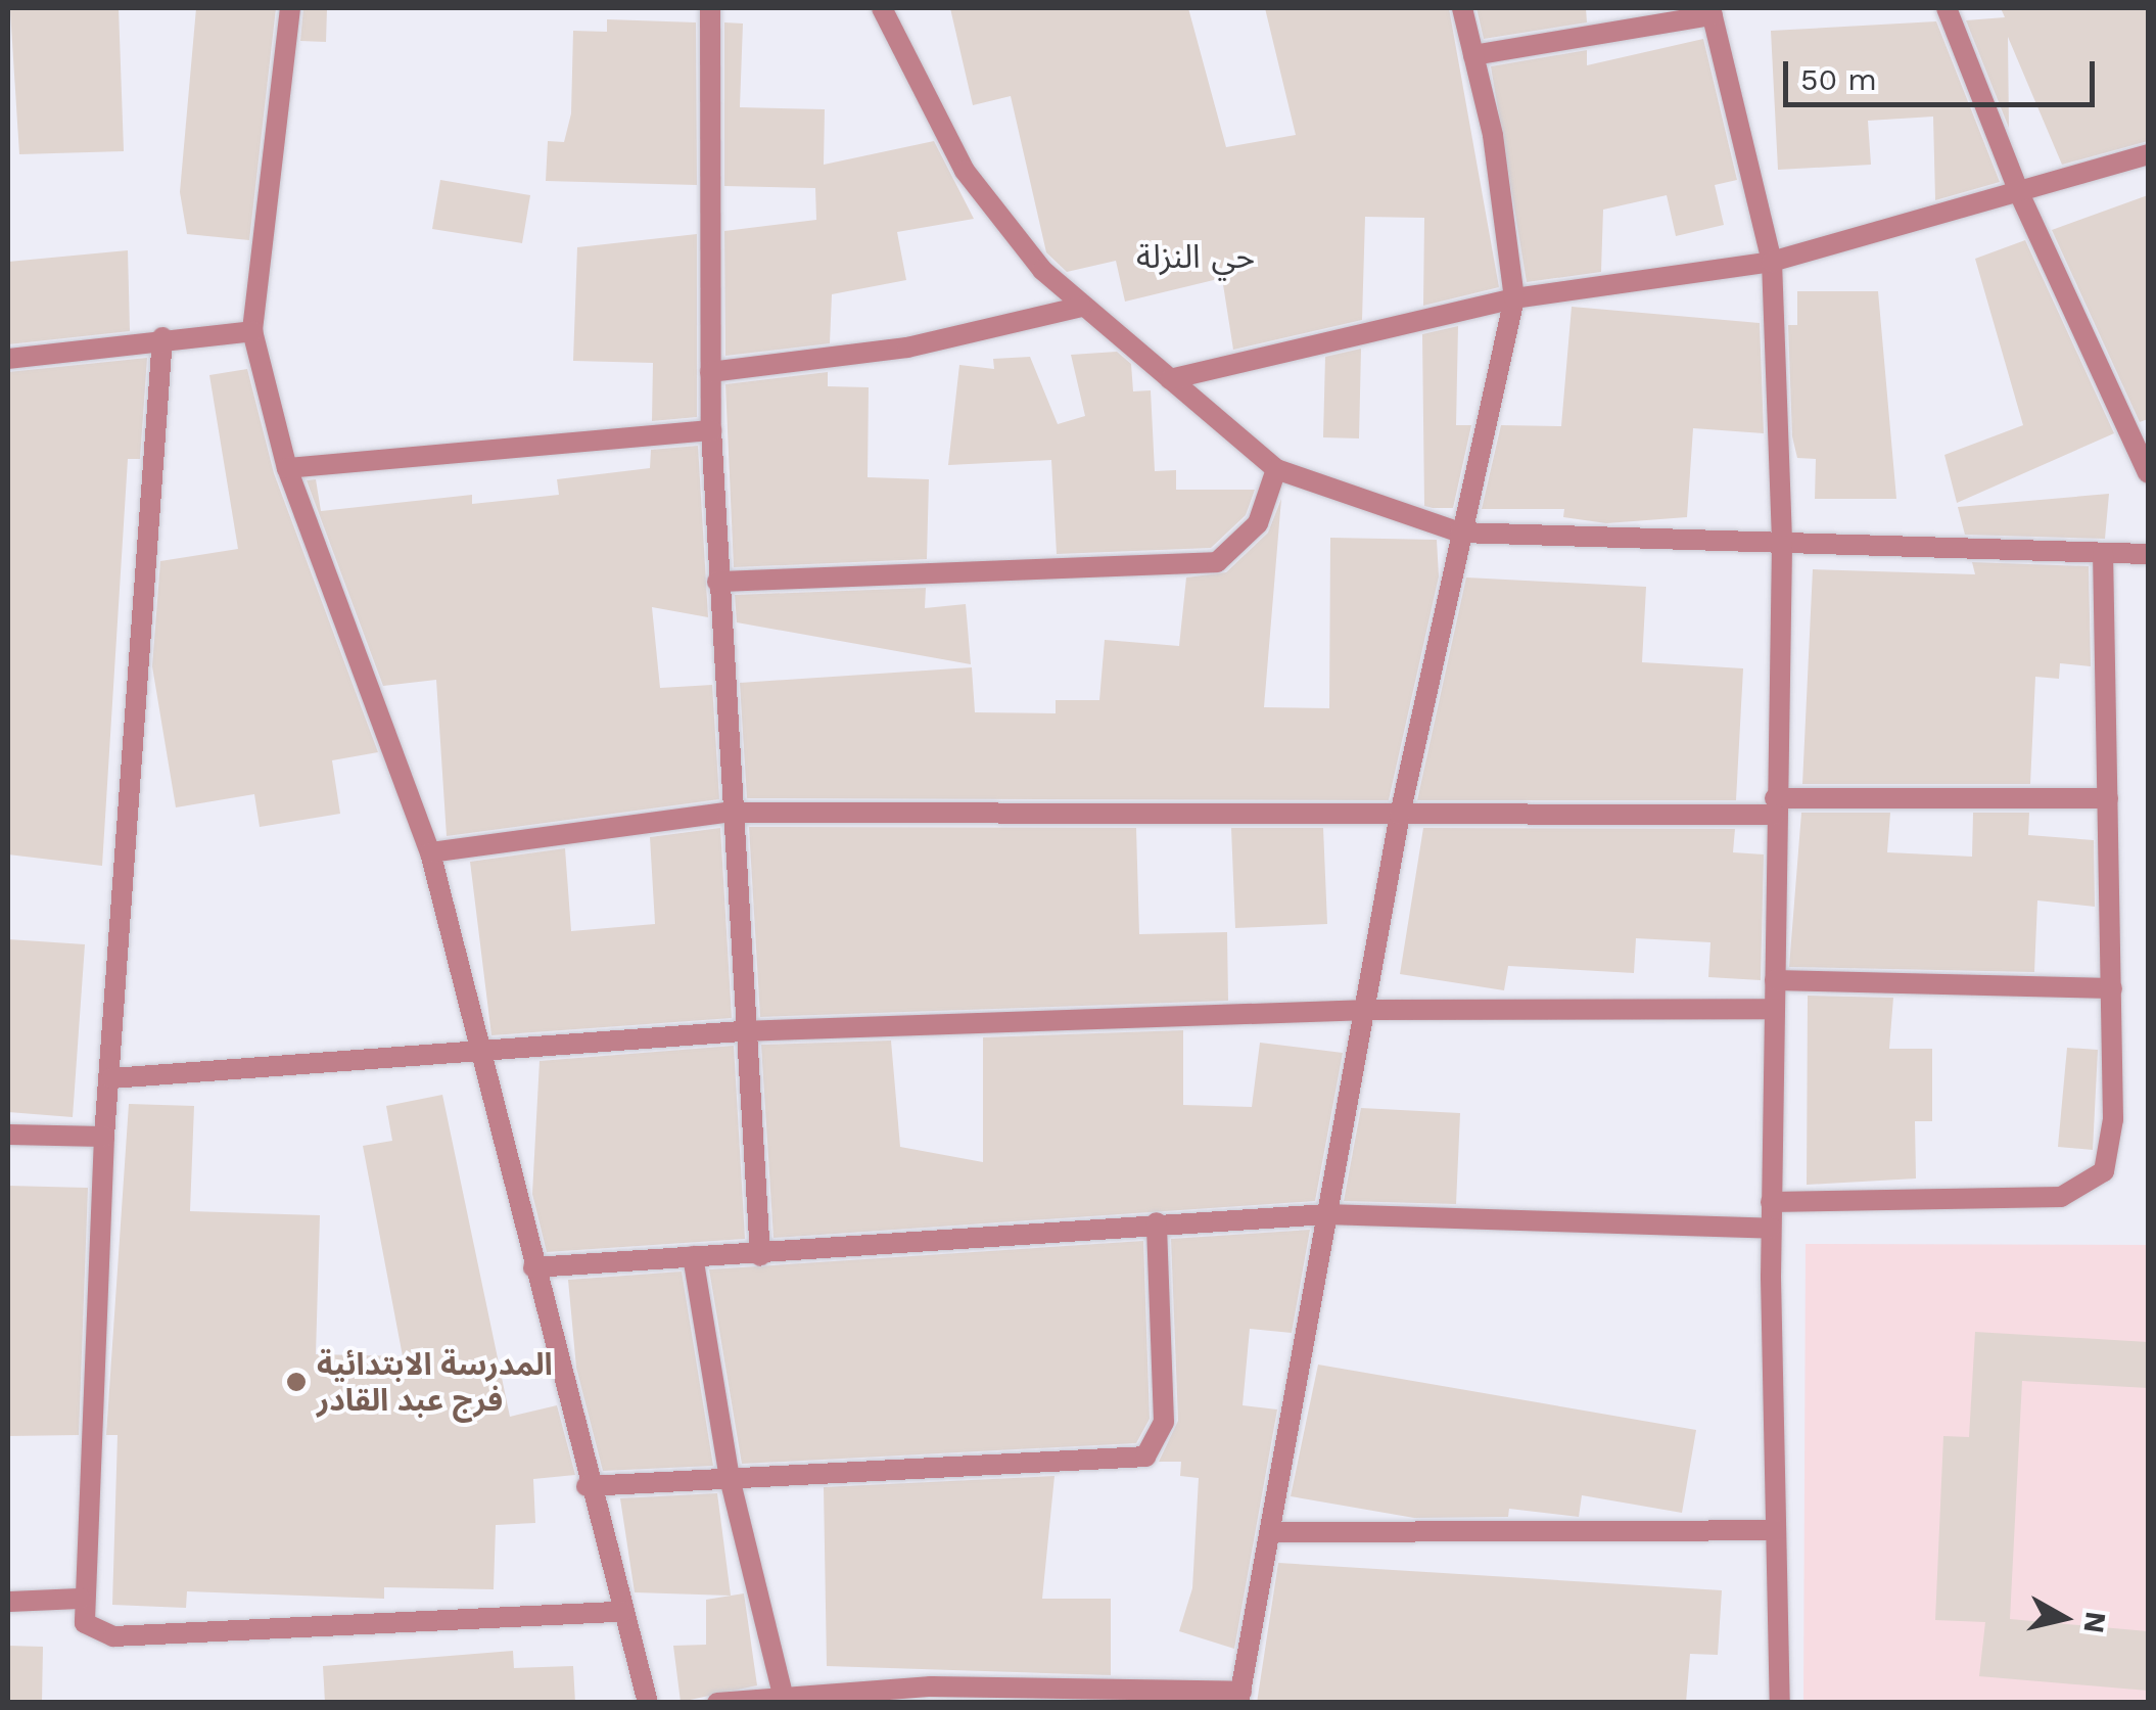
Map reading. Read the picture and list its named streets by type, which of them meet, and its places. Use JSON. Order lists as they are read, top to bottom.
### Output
{
  "districts": ["حي النزلة"],
  "places": ["المدرسة الابتدائية فرج عبد القادر"],
  "scale_bar": "50 m",
  "north": "right"
}
